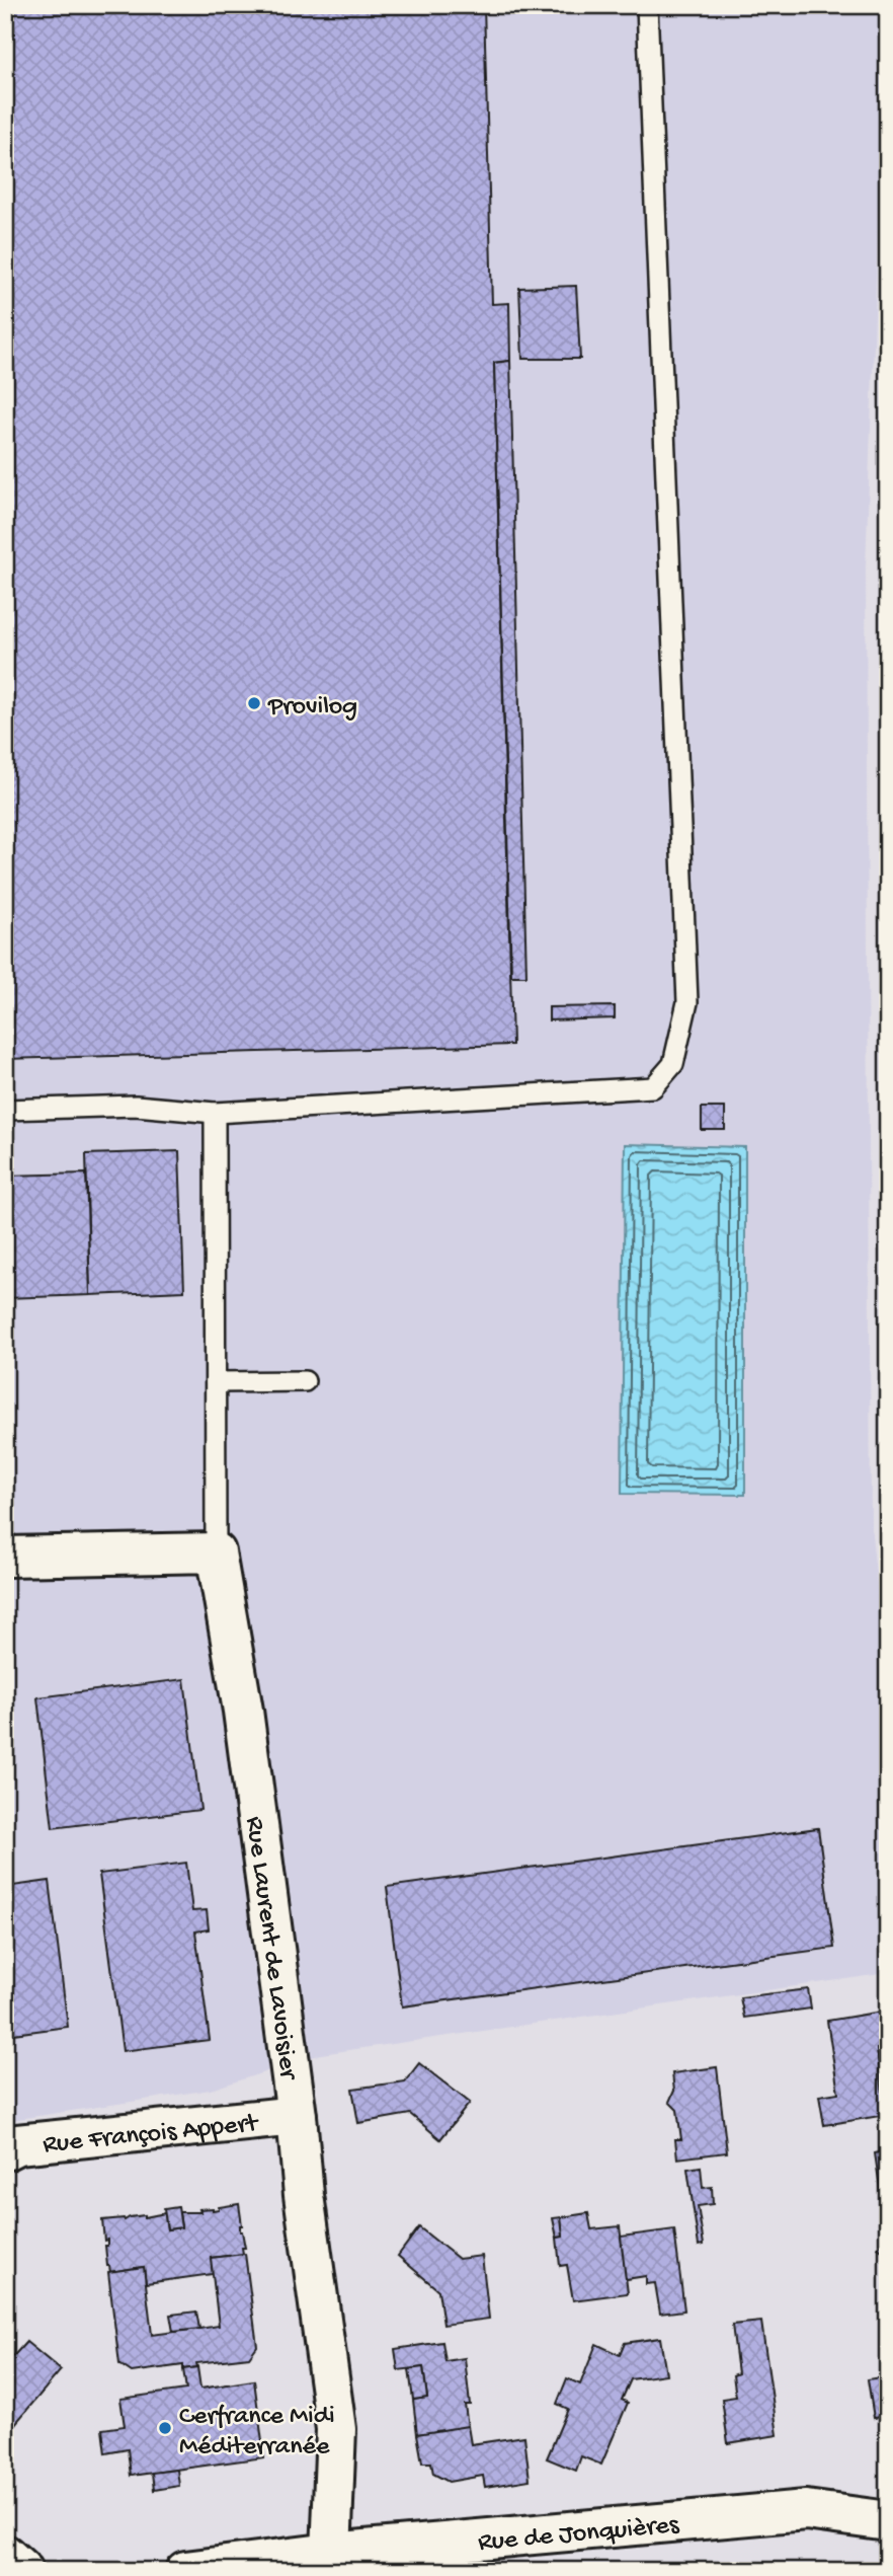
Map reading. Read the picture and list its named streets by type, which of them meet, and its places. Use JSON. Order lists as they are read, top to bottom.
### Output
{
  "streets": {
    "street": ["Rue Laurent de Lavoisier", "Rue François Appert", "Rue de Jonquières"]
  },
  "crossings": [
    ["Rue Laurent de Lavoisier", "Rue François Appert"],
    ["Rue Laurent de Lavoisier", "Rue de Jonquières"]
  ],
  "places": ["Provilog", "Cerfrance Midi Méditerranée"]
}
